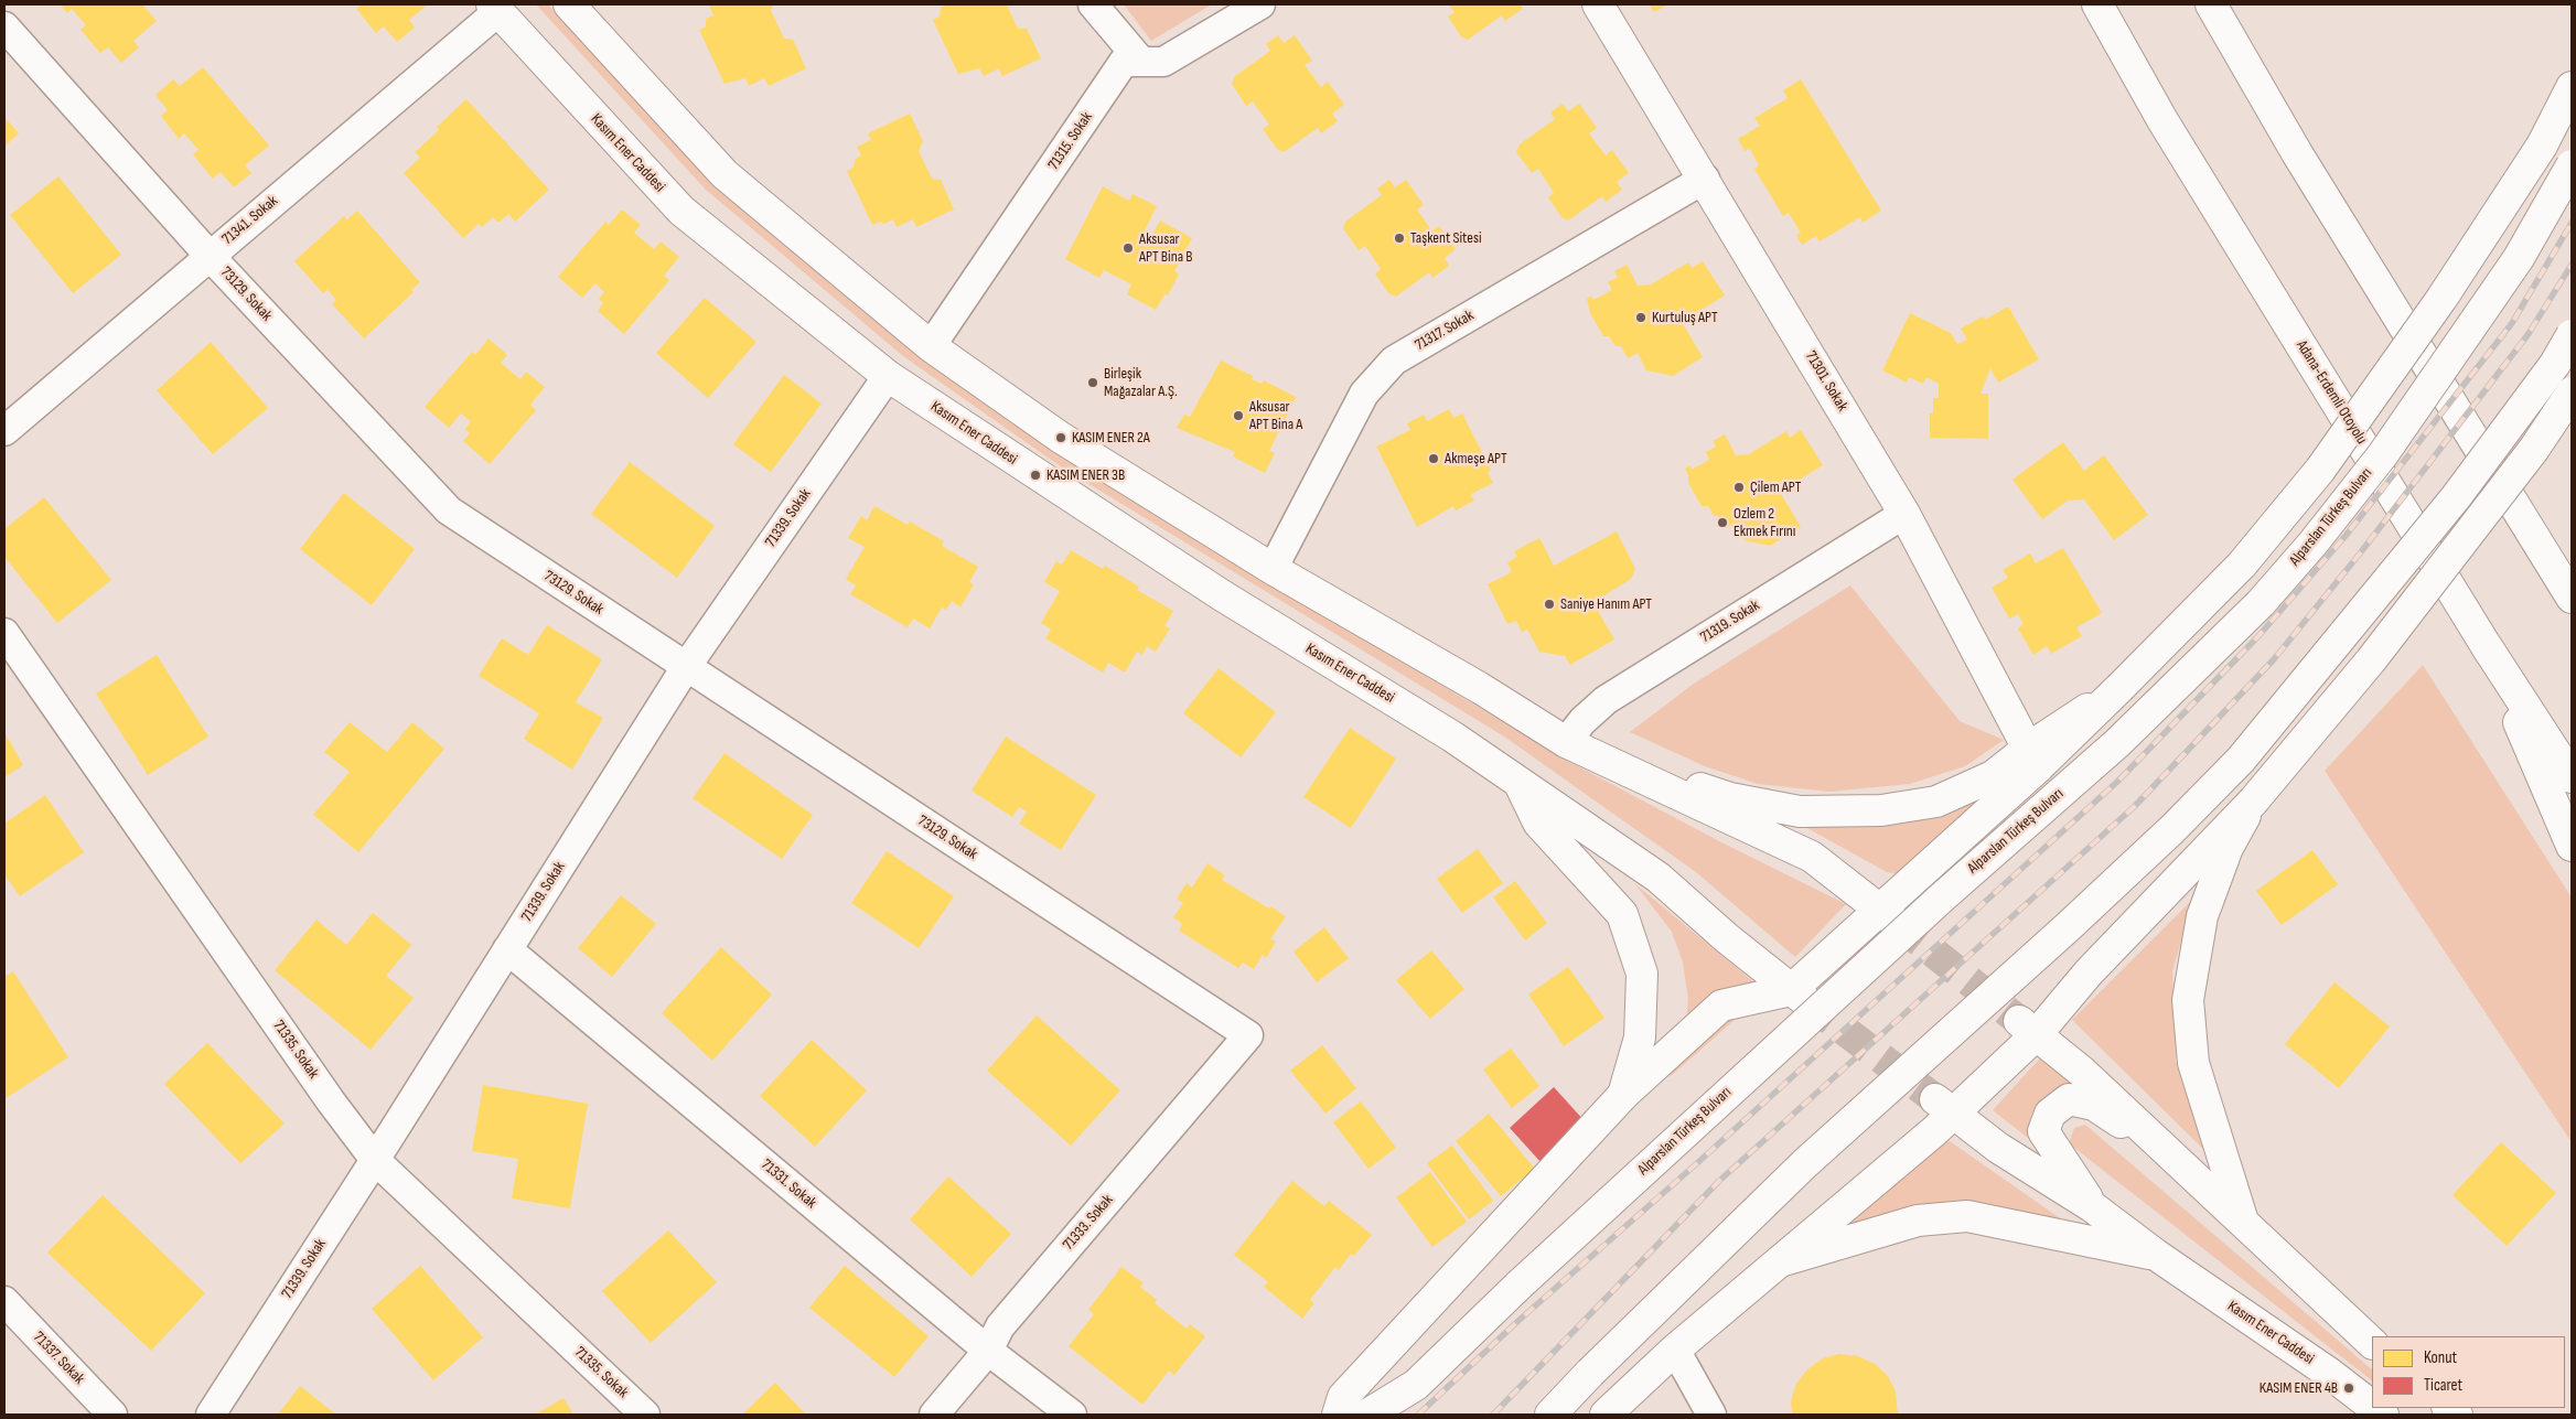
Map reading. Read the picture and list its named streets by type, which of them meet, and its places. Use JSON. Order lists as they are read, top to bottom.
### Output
{
  "streets": {
    "main road": [
      "Kasım Ener Caddesi",
      "71301. Sokak",
      "Adana-Erdemli Otoyolu",
      "Alparslan Türkeş Bulvarı"
    ],
    "street": [
      "71315. Sokak",
      "71341. Sokak",
      "73129. Sokak",
      "71317. Sokak",
      "71339. Sokak",
      "71319. Sokak",
      "71335. Sokak",
      "71331. Sokak",
      "71333. Sokak",
      "71337. Sokak"
    ]
  },
  "crossings": [
    ["Kasım Ener Caddesi", "71341. Sokak"],
    ["Kasım Ener Caddesi", "71339. Sokak"],
    ["71341. Sokak", "73129. Sokak"],
    ["73129. Sokak", "71339. Sokak"],
    ["73129. Sokak", "71333. Sokak"],
    ["71317. Sokak", "71301. Sokak"],
    ["71301. Sokak", "71319. Sokak"],
    ["71339. Sokak", "71335. Sokak"],
    ["71339. Sokak", "71331. Sokak"],
    ["71331. Sokak", "71333. Sokak"]
  ],
  "places": [
    "Taşkent Sitesi",
    "Aksusar APT Bina B",
    "Kurtuluş APT",
    "Birleşik Mağazalar A.Ş.",
    "Aksusar APT Bina A",
    "KASIM ENER 2A",
    "Akmeşe APT",
    "KASIM ENER 3B",
    "Çilem APT",
    "Ozlem 2 Ekmek Fırını",
    "Saniye Hanım APT",
    "KASIM ENER 4B"
  ],
  "legend": ["Konut", "Ticaret"]
}
